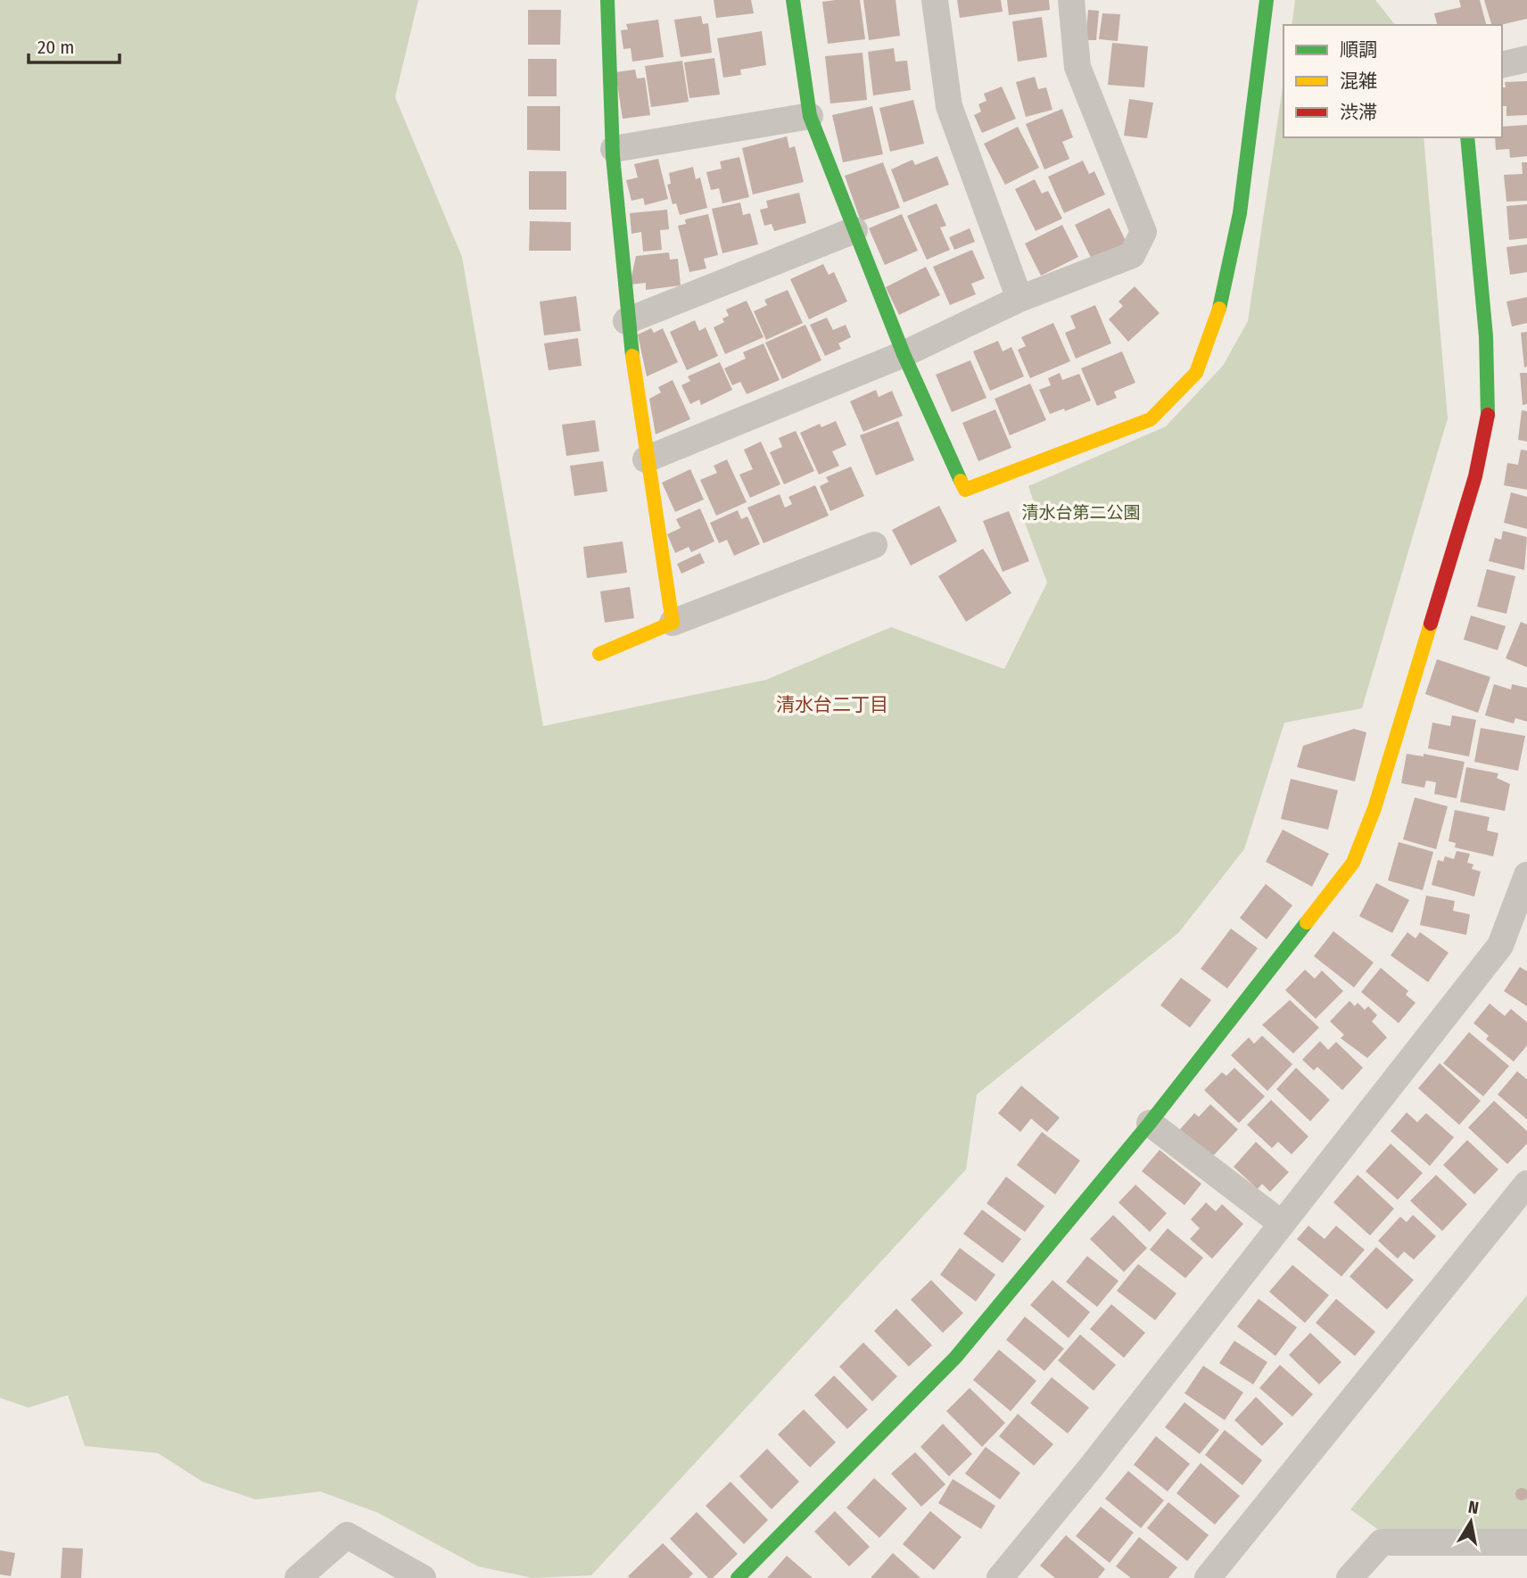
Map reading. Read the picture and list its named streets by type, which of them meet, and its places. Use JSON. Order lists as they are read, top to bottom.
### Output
{
  "districts": ["清水台二丁目"],
  "parks": ["清水台第二公園"],
  "legend": ["順調", "混雑", "渋滞"],
  "scale_bar": "20 m",
  "north": "top"
}
